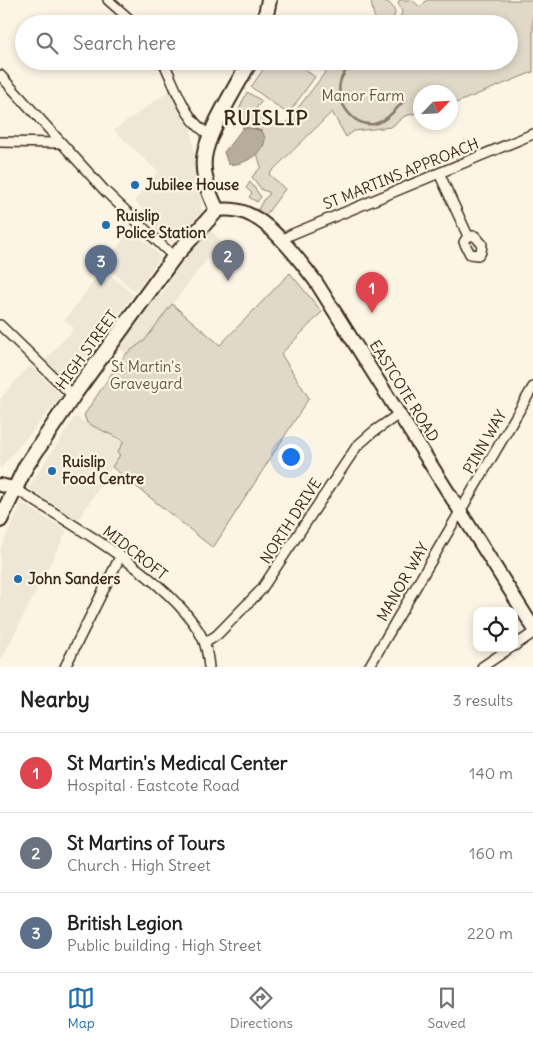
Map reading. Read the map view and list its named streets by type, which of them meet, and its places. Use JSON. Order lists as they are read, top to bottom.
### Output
{
  "streets": {
    "main road": ["HIGH STREET", "EASTCOTE ROAD"],
    "street": [
      "ST MARTINS APPROACH",
      "PINN WAY",
      "NORTH DRIVE",
      "MIDCROFT",
      "MANOR WAY"
    ]
  },
  "crossings": [
    ["ST MARTINS APPROACH", "EASTCOTE ROAD"],
    ["HIGH STREET", "EASTCOTE ROAD"],
    ["HIGH STREET", "MIDCROFT"],
    ["EASTCOTE ROAD", "PINN WAY"],
    ["EASTCOTE ROAD", "NORTH DRIVE"],
    ["EASTCOTE ROAD", "MANOR WAY"],
    ["PINN WAY", "MANOR WAY"],
    ["NORTH DRIVE", "MIDCROFT"]
  ],
  "districts": ["RUISLIP"],
  "parks": ["Manor Farm", "St Martin's Graveyard"],
  "places": [
    "Jubilee House",
    "Ruislip Police Station",
    "Ruislip Food Centre",
    "John Sanders"
  ],
  "north": "top right",
  "page": {
    "search": "Search here",
    "pins": ["2", "3", "1"],
    "heading": ["Nearby", "3 results"],
    "list": [
      {
        "mark": "1",
        "name": "St Martin's Medical Center",
        "note": "Hospital · Eastcote Road",
        "value": "140 m"
      },
      {
        "mark": "2",
        "name": "St Martins of Tours",
        "note": "Church · High Street",
        "value": "160 m"
      },
      {
        "mark": "3",
        "name": "British Legion",
        "note": "Public building · High Street",
        "value": "220 m"
      }
    ],
    "nav": ["Map", "Directions", "Saved"]
  }
}
